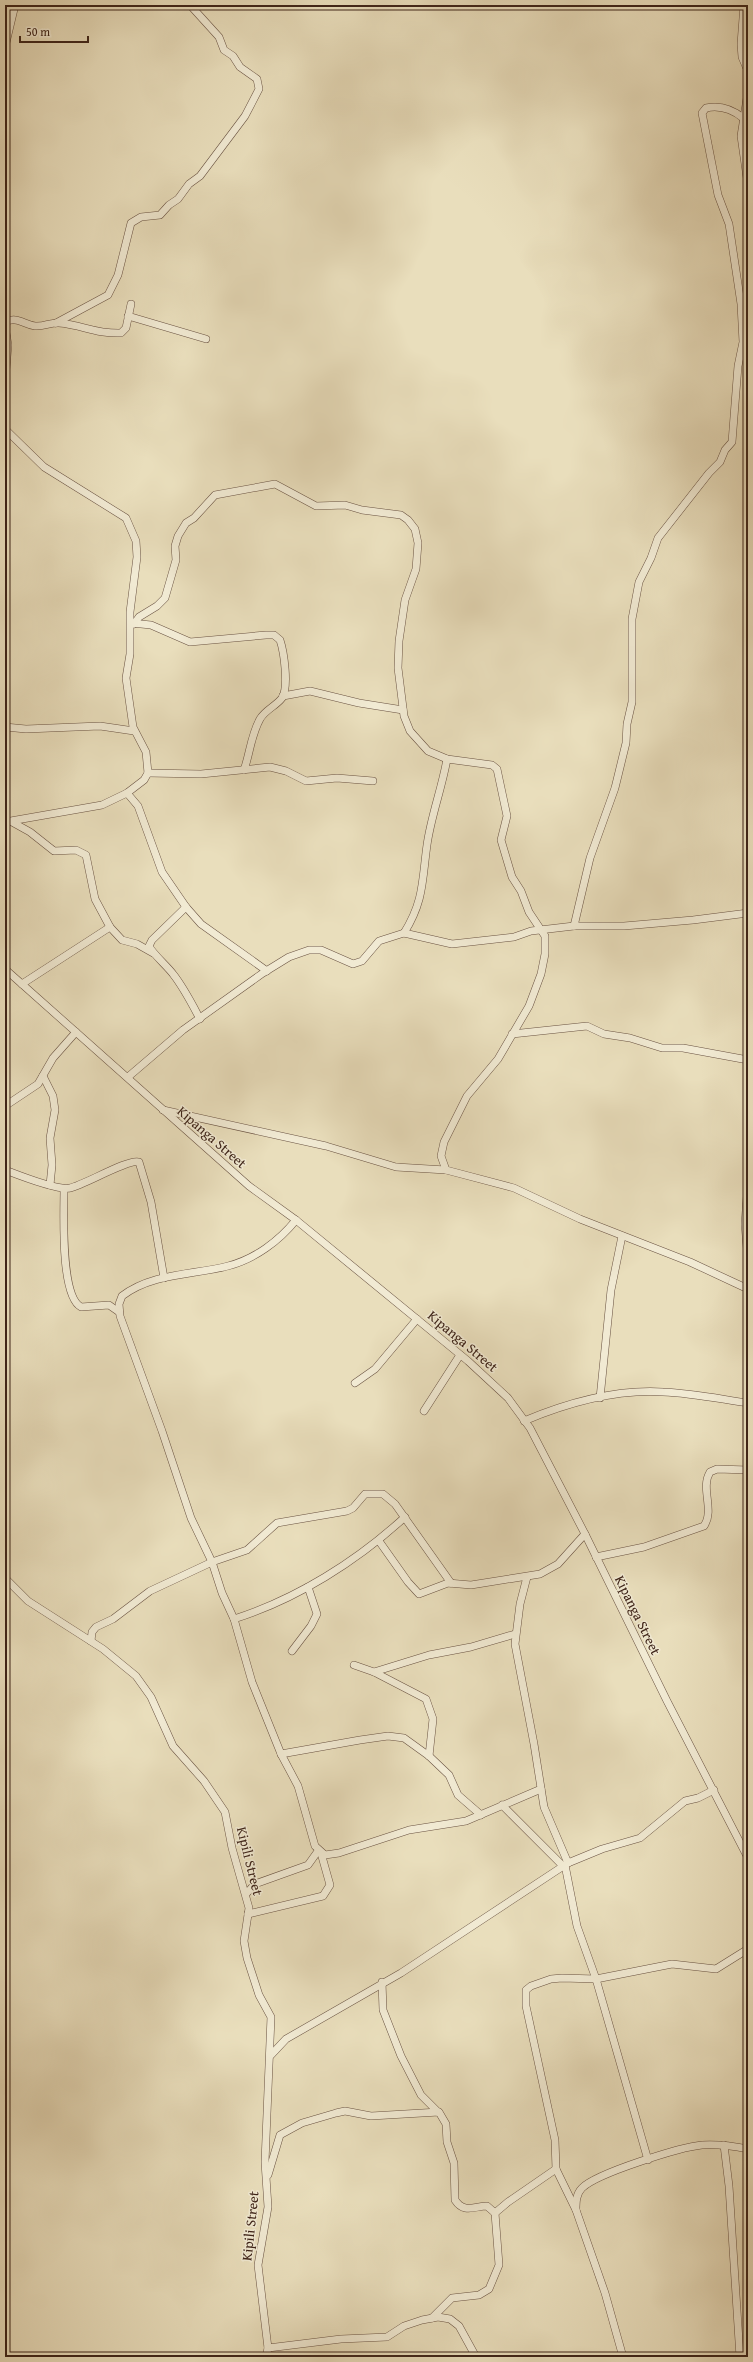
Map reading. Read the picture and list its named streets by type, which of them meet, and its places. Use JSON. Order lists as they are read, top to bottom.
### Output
{
  "streets": {
    "street": ["Kipanga Street", "Kipili Street"]
  },
  "scale_bar": "50 m"
}
